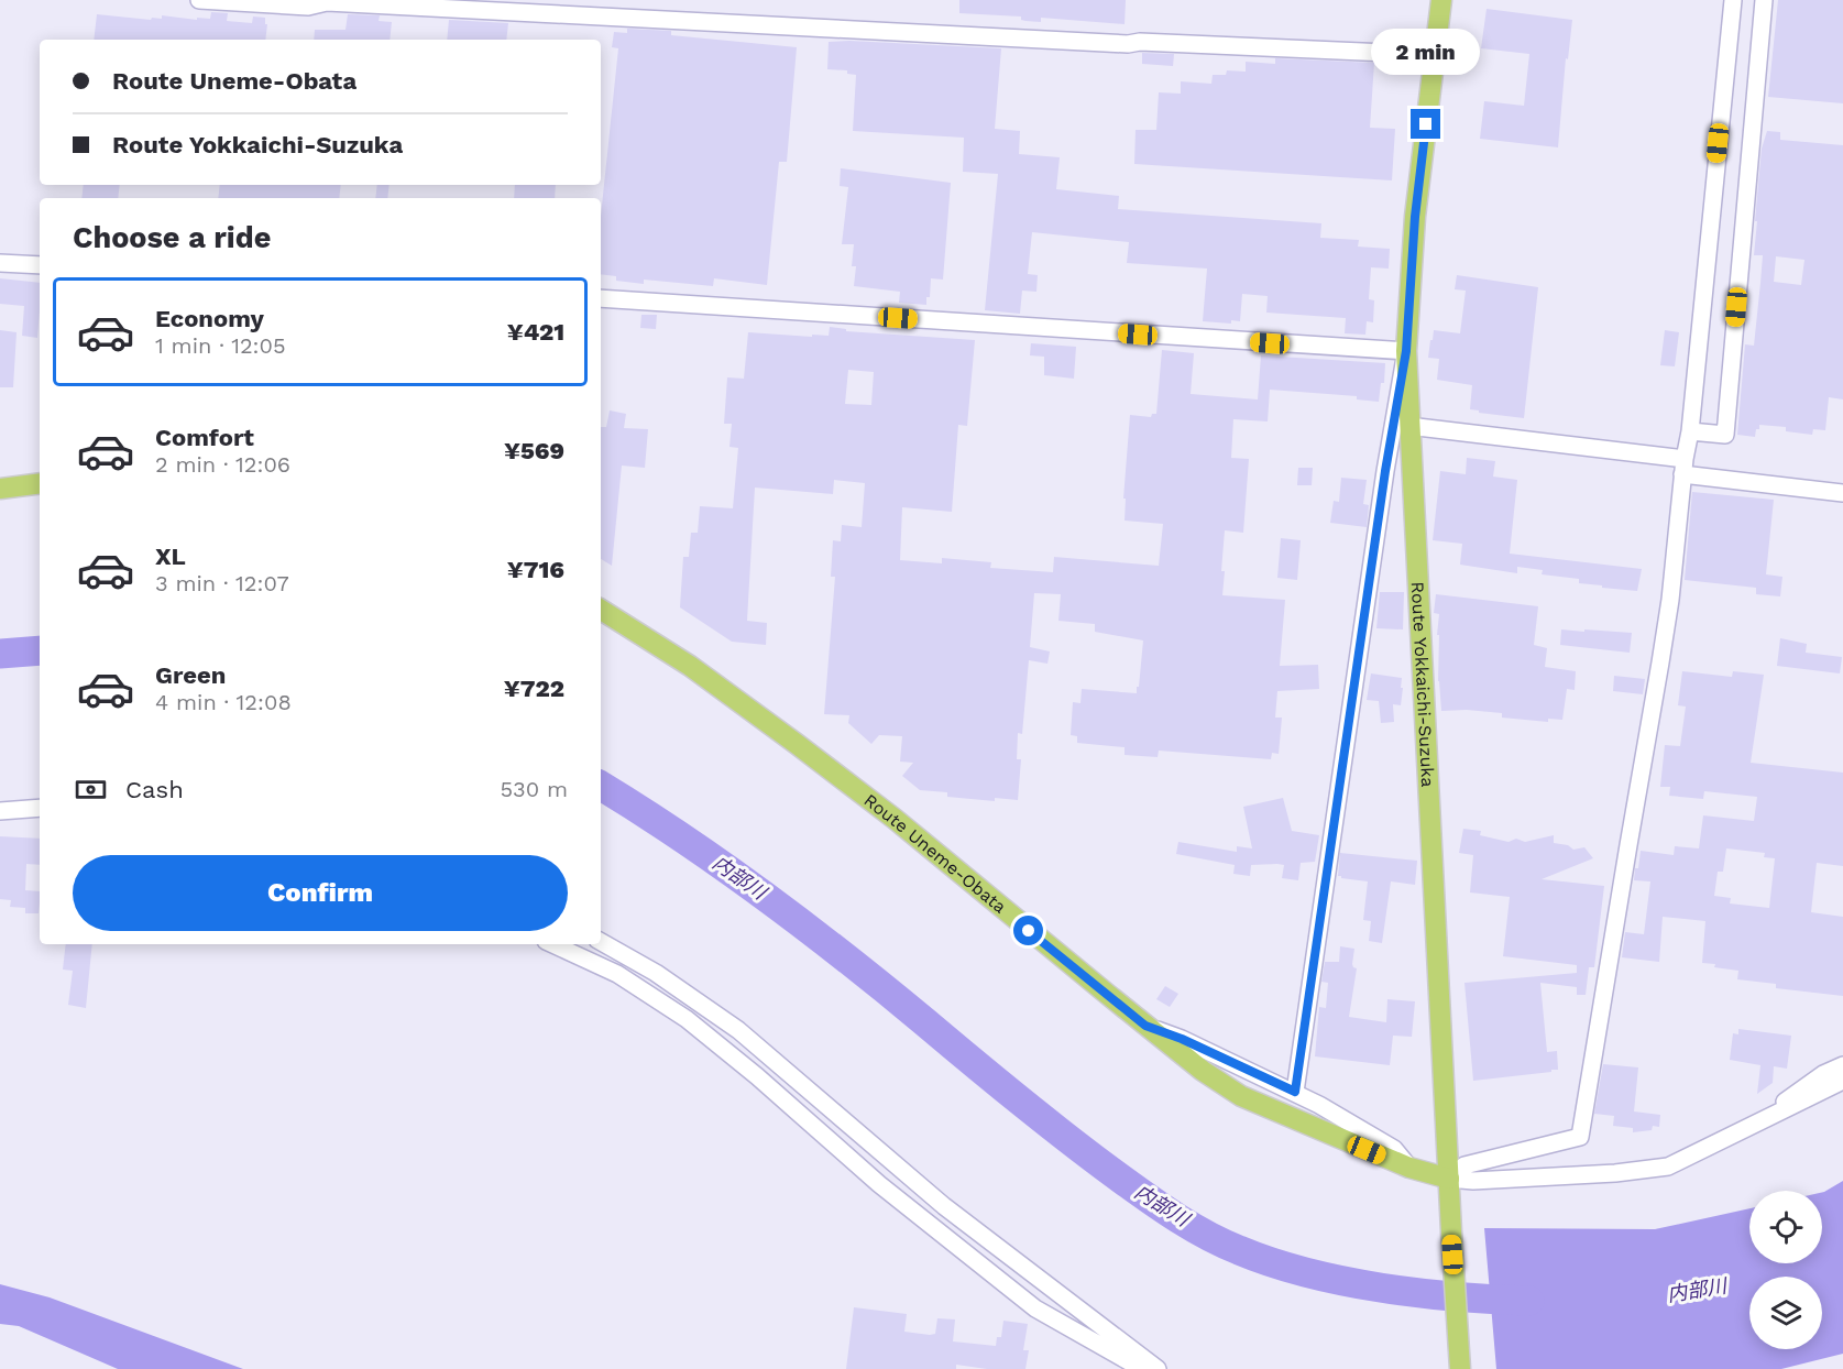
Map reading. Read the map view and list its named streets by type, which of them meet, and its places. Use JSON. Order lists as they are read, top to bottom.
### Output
{
  "streets": {
    "main road": ["Route Yokkaichi-Suzuka", "Route Uneme-Obata"]
  },
  "crossings": [
    ["Route Yokkaichi-Suzuka", "Route Uneme-Obata"]
  ],
  "water": ["内部川"],
  "page": {
    "bubble": "2 min",
    "banner": ["Route Uneme-Obata", "Route Yokkaichi-Suzuka"],
    "heading": "Choose a ride",
    "list": [
      {
        "name": "Economy",
        "note": "1 min · 12:05",
        "value": "¥421"
      },
      {
        "name": "Comfort",
        "note": "2 min · 12:06",
        "value": "¥569"
      },
      {
        "name": "XL",
        "note": "3 min · 12:07",
        "value": "¥716"
      },
      {
        "name": "Green",
        "note": "4 min · 12:08",
        "value": "¥722"
      }
    ],
    "pay": ["Cash", "530 m"],
    "buttons": "Confirm"
  }
}
